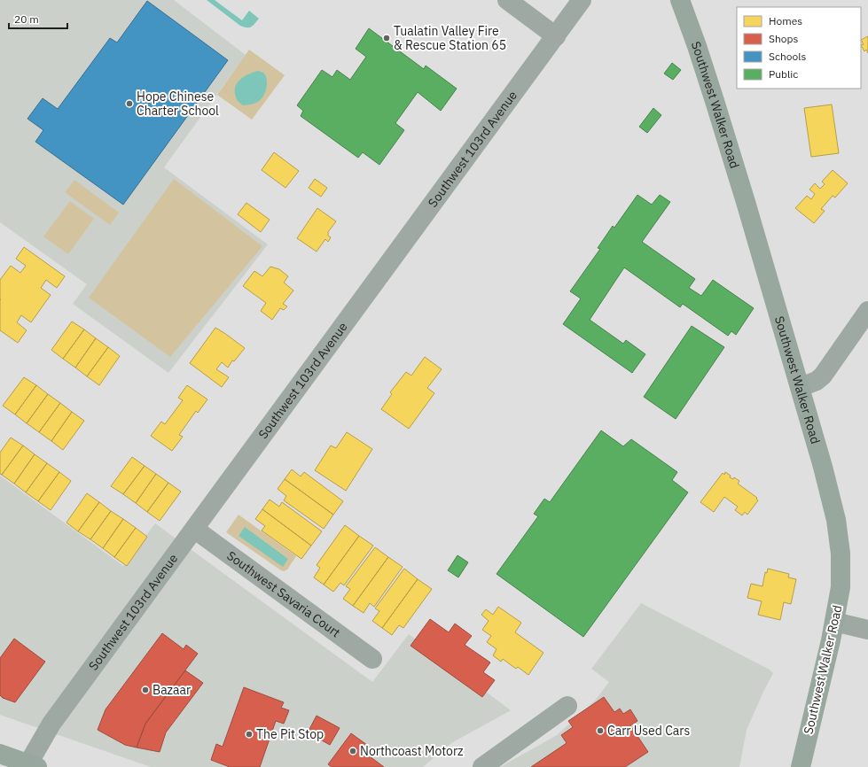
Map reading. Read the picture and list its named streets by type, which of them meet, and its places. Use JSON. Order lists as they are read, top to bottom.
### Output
{
  "streets": {
    "main road": ["Southwest Walker Road"],
    "street": ["Southwest 103rd Avenue", "Southwest Savaria Court"]
  },
  "crossings": [
    ["Southwest 103rd Avenue", "Southwest Savaria Court"]
  ],
  "places": [
    "Tualatin Valley Fire & Rescue Station 65",
    "Hope Chinese Charter School",
    "Bazaar",
    "Carr Used Cars",
    "The Pit Stop",
    "Northcoast Motorz"
  ],
  "legend": [
    "Homes",
    "Shops",
    "Schools",
    "Public"
  ],
  "scale_bar": "20 m"
}
